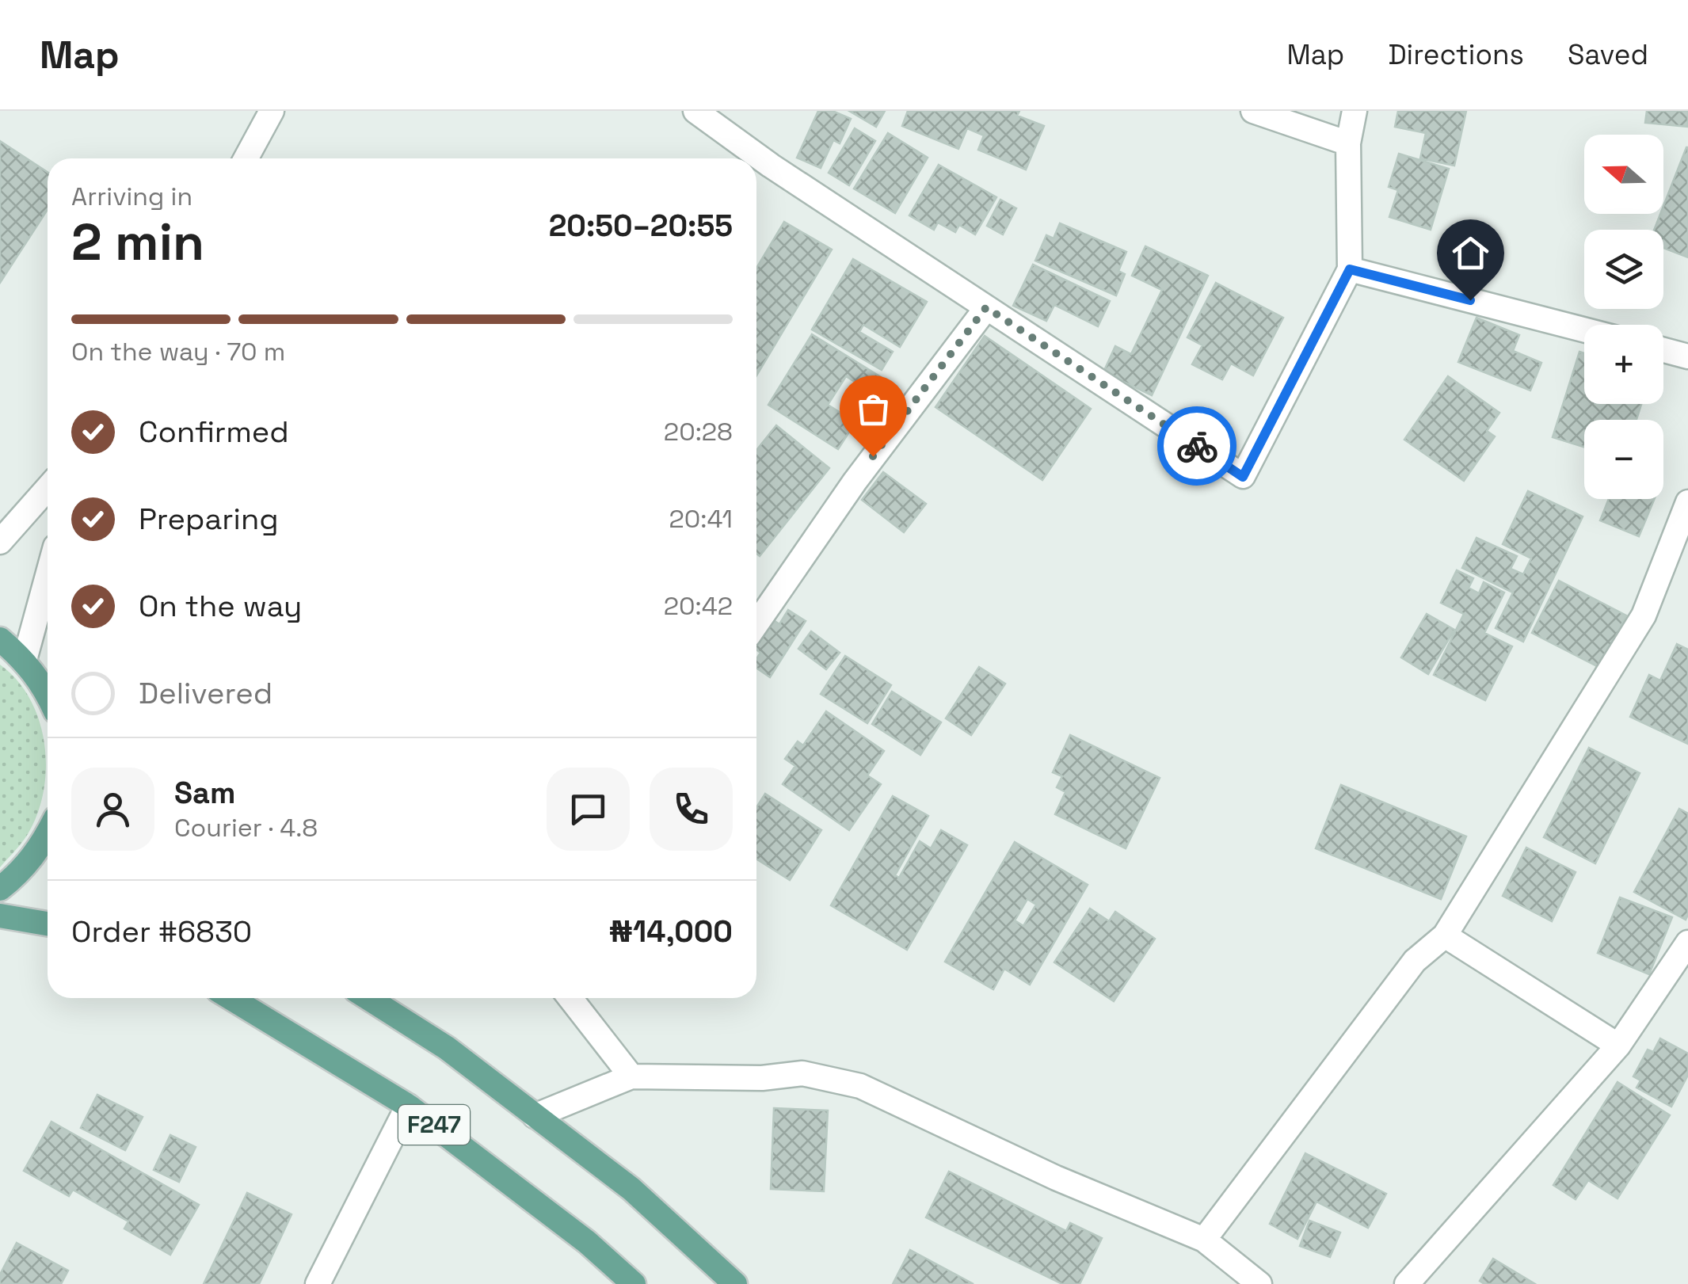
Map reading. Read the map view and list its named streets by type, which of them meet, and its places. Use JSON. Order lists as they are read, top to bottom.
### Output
{
  "streets": {
    "main road": ["F247"]
  },
  "north": "left",
  "page": {
    "header": "Map",
    "nav": ["Map", "Directions", "Saved"],
    "map_buttons": ["+", "−"],
    "heading": ["2 min", "Arriving in", "20:50–20:55"],
    "panel": [
      "Sam",
      "Courier · 4.8",
      "Order #6830",
      "₦14,000"
    ],
    "bar": "On the way · 70 m",
    "list": [
      ["Confirmed", "20:28"],
      ["Preparing", "20:41"],
      ["On the way", "20:42"],
      "Delivered"
    ]
  }
}
